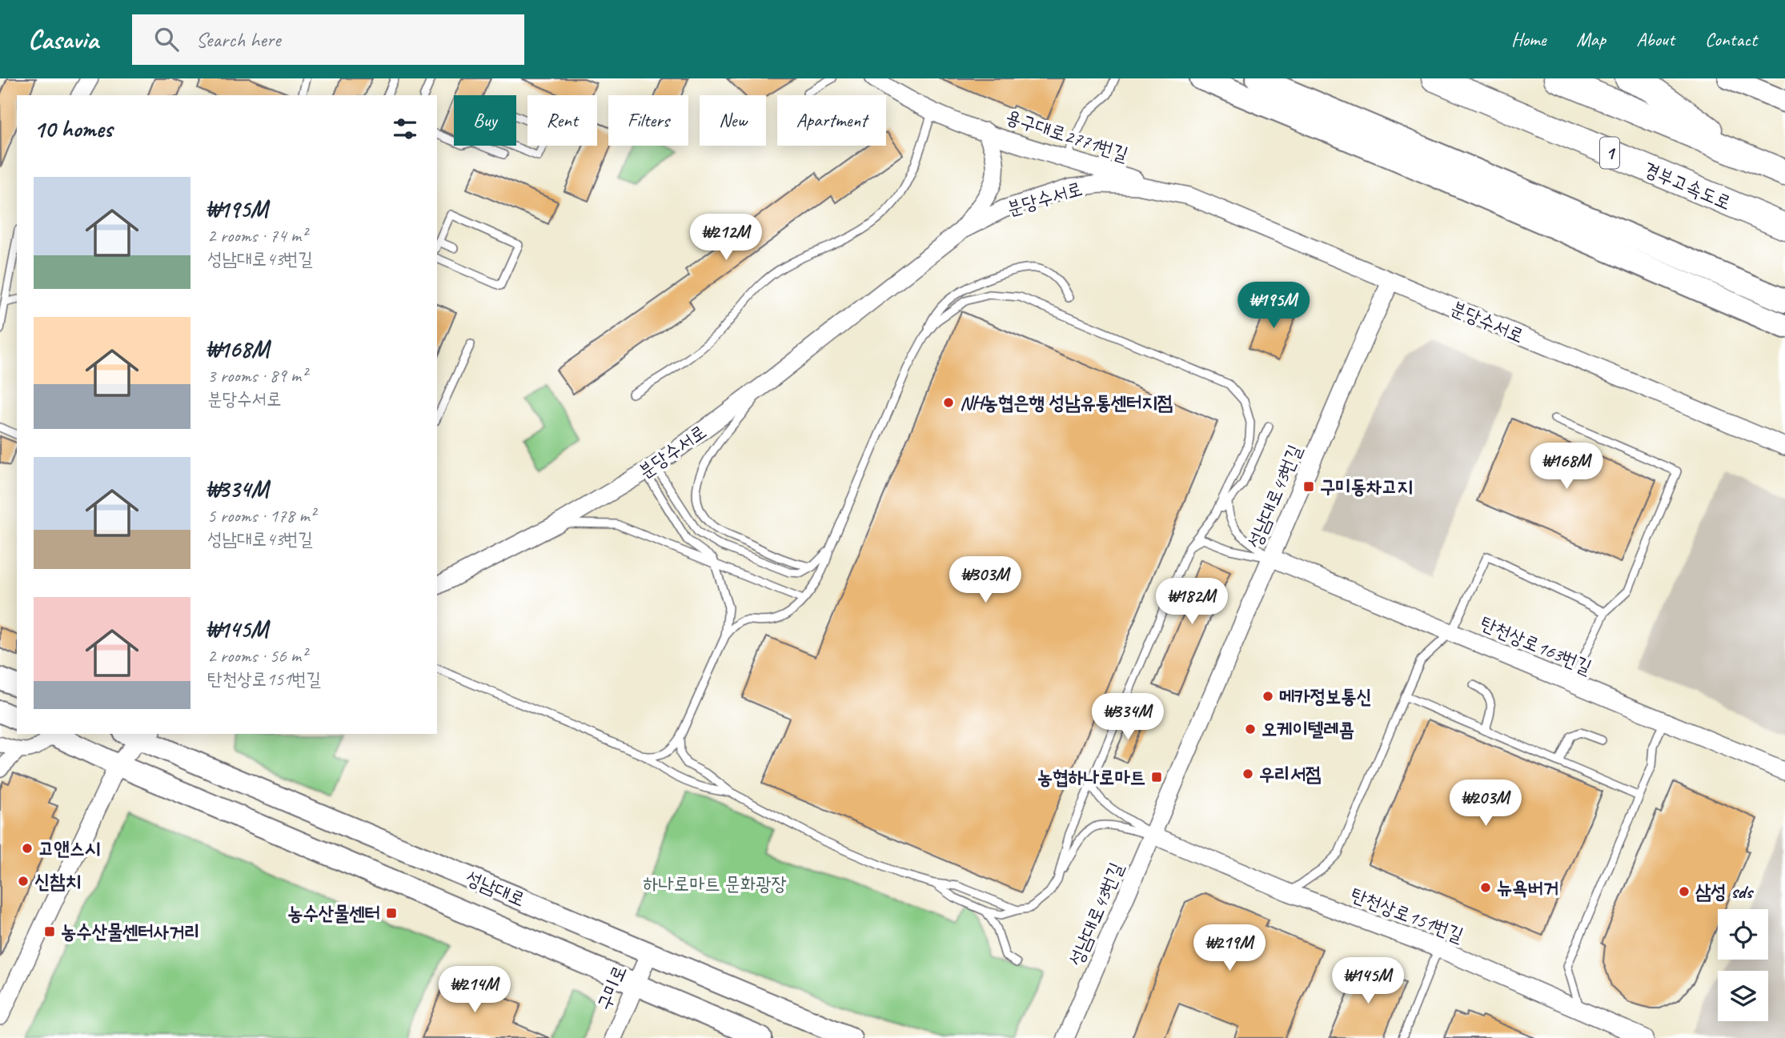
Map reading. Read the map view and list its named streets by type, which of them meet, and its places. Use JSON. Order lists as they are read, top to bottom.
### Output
{
  "streets": {
    "highway": ["1", "경부고속도로"],
    "main road": ["성남대로"],
    "street": [
      "용구대로2771번길",
      "분당수서로",
      "성남대로43번길",
      "탄천상로163번길",
      "탄천상로151번길",
      "구미로"
    ]
  },
  "crossings": [
    ["용구대로2771번길", "분당수서로"],
    ["분당수서로", "성남대로43번길"],
    ["성남대로43번길", "탄천상로163번길"],
    ["성남대로43번길", "탄천상로151번길"],
    ["성남대로", "구미로"]
  ],
  "parks": ["하나로마트 문화광장"],
  "places": {
    "other": [
      "NH농협은행 성남유통센터지점",
      "메카정보통신",
      "오케이텔레콤",
      "우리서점",
      "고앤스시",
      "신참치",
      "뉴욕버거",
      "삼성 sds"
    ],
    "transit": [
      "구미동차고지",
      "농협하나로마트",
      "농수산물센터",
      "농수산물센터사거리"
    ]
  },
  "page": {
    "header": "Casavia",
    "search": "Search here",
    "nav": [
      "Home",
      "Map",
      "About",
      "Contact"
    ],
    "chip": [
      "Buy",
      "Rent",
      "Filters",
      "New",
      "Apartment"
    ],
    "heading": "10 homes",
    "list": [
      {
        "name": "₩195M",
        "note": "2 rooms · 74 m² · 성남대로43번길"
      },
      {
        "name": "₩168M",
        "note": "3 rooms · 89 m² · 분당수서로"
      },
      {
        "name": "₩334M",
        "note": "5 rooms · 178 m² · 성남대로43번길"
      },
      {
        "name": "₩145M",
        "note": "2 rooms · 56 m² · 탄천상로151번길"
      }
    ],
    "price": [
      "₩212M",
      "₩195M",
      "₩168M",
      "₩303M",
      "₩182M",
      "₩334M",
      "₩203M",
      "₩219M",
      "₩145M",
      "₩214M"
    ]
  }
}
